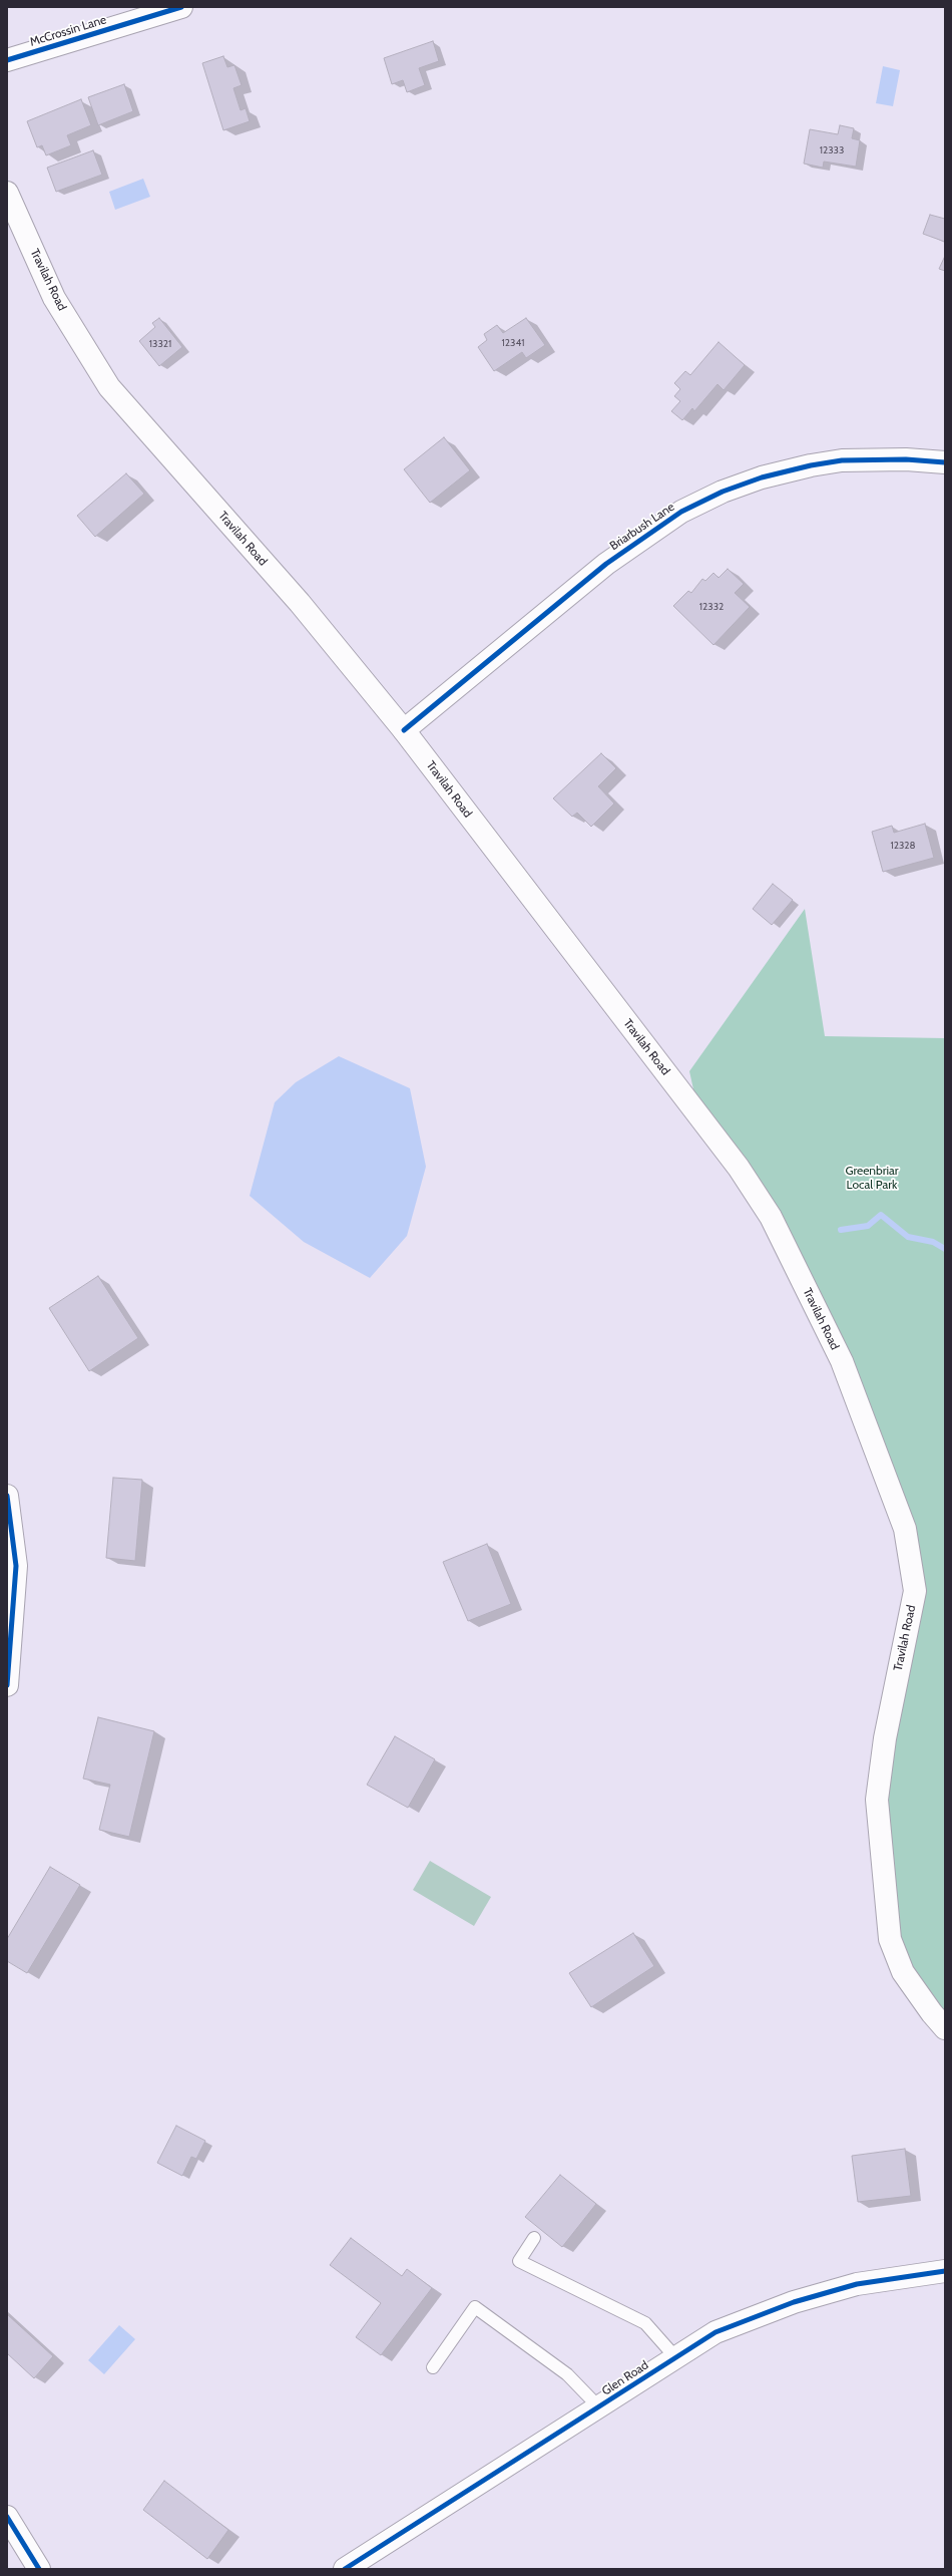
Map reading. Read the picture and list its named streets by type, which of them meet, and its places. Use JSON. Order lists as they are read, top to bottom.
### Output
{
  "streets": {
    "main road": [
      "McCrossin Lane",
      "Travilah Road",
      "Briarbush Lane",
      "Glen Road"
    ]
  },
  "crossings": [
    ["Travilah Road", "Briarbush Lane"]
  ],
  "parks": ["Greenbriar Local Park"],
  "house_numbers": [
    "12333",
    "12341",
    "13321",
    "12332",
    "12328"
  ]
}
